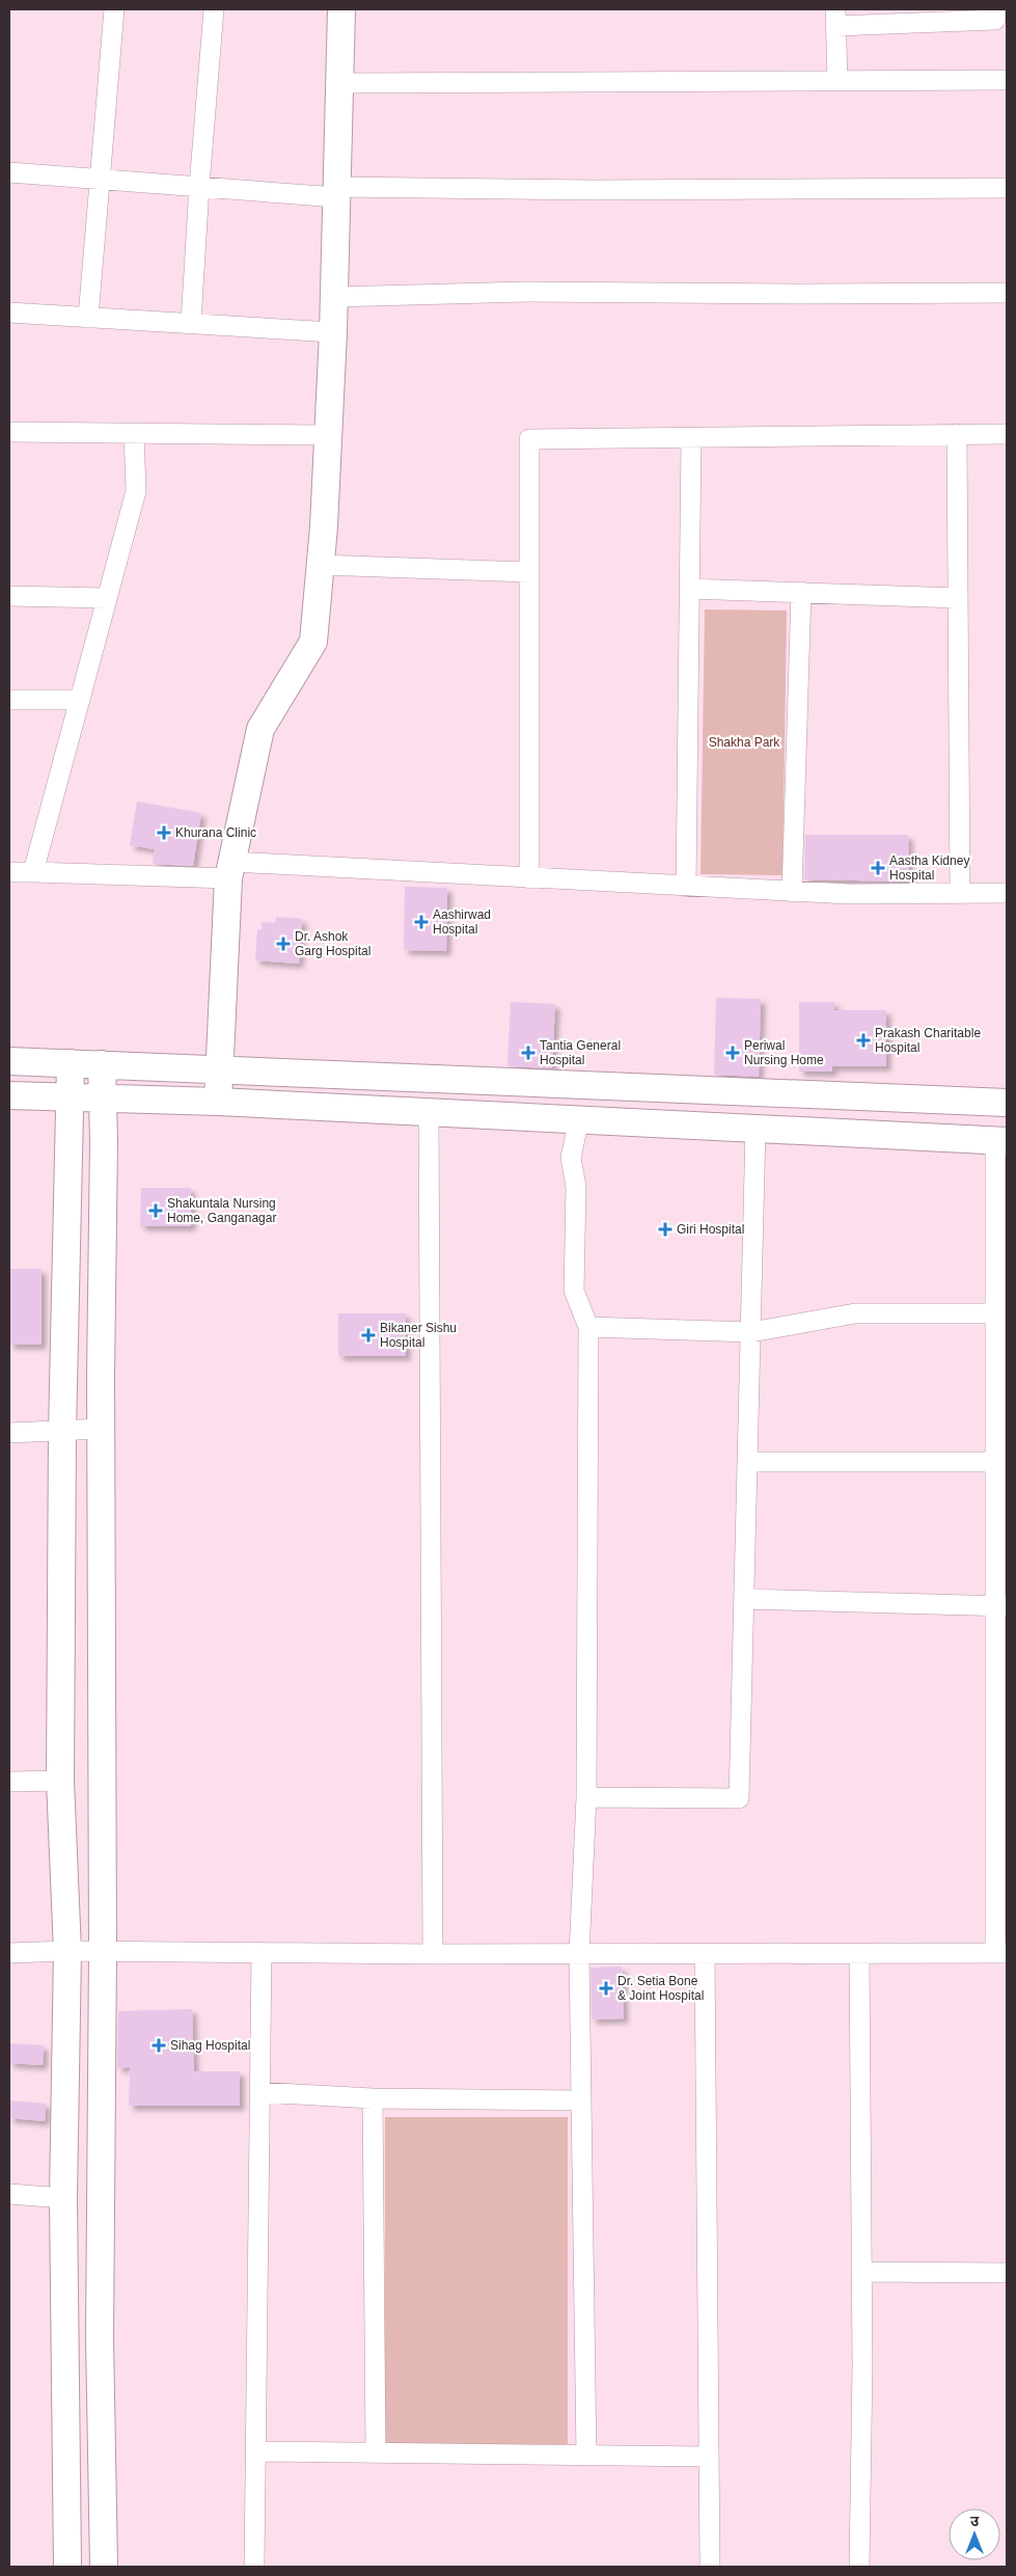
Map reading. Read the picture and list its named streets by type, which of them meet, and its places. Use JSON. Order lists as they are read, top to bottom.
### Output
{
  "parks": ["Shakha Park"],
  "places": {
    "health": [
      "Khurana Clinic",
      "Aastha Kidney Hospital",
      "Aashirwad Hospital",
      "Dr. Ashok Garg Hospital",
      "Prakash Charitable Hospital",
      "Tantia General Hospital",
      "Periwal Nursing Home",
      "Shakuntala Nursing Home, Ganganagar",
      "Giri Hospital",
      "Bikaner Sishu Hospital",
      "Dr. Setia Bone & Joint Hospital",
      "Sihag Hospital"
    ]
  },
  "north": "top"
}
